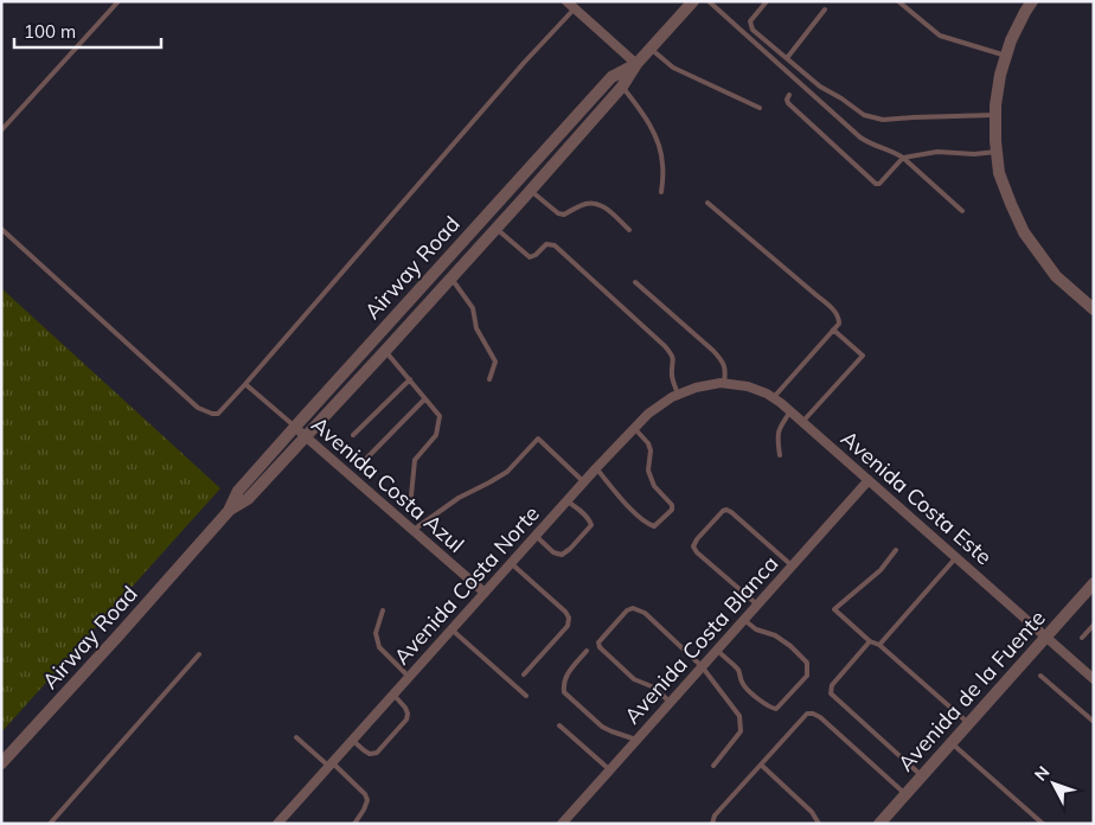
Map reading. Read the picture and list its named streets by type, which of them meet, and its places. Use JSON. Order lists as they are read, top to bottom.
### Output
{
  "streets": {
    "street": [
      "Airway Road",
      "Avenida Costa Azul",
      "Avenida Costa Este",
      "Avenida Costa Norte",
      "Avenida Costa Blanca",
      "Avenida de la Fuente"
    ]
  },
  "crossings": [
    ["Airway Road", "Avenida Costa Azul"],
    ["Avenida Costa Azul", "Avenida Costa Norte"],
    ["Avenida Costa Este", "Avenida Costa Norte"],
    ["Avenida Costa Este", "Avenida Costa Blanca"],
    ["Avenida Costa Este", "Avenida de la Fuente"]
  ],
  "scale_bar": "100 m",
  "north": "top left"
}
